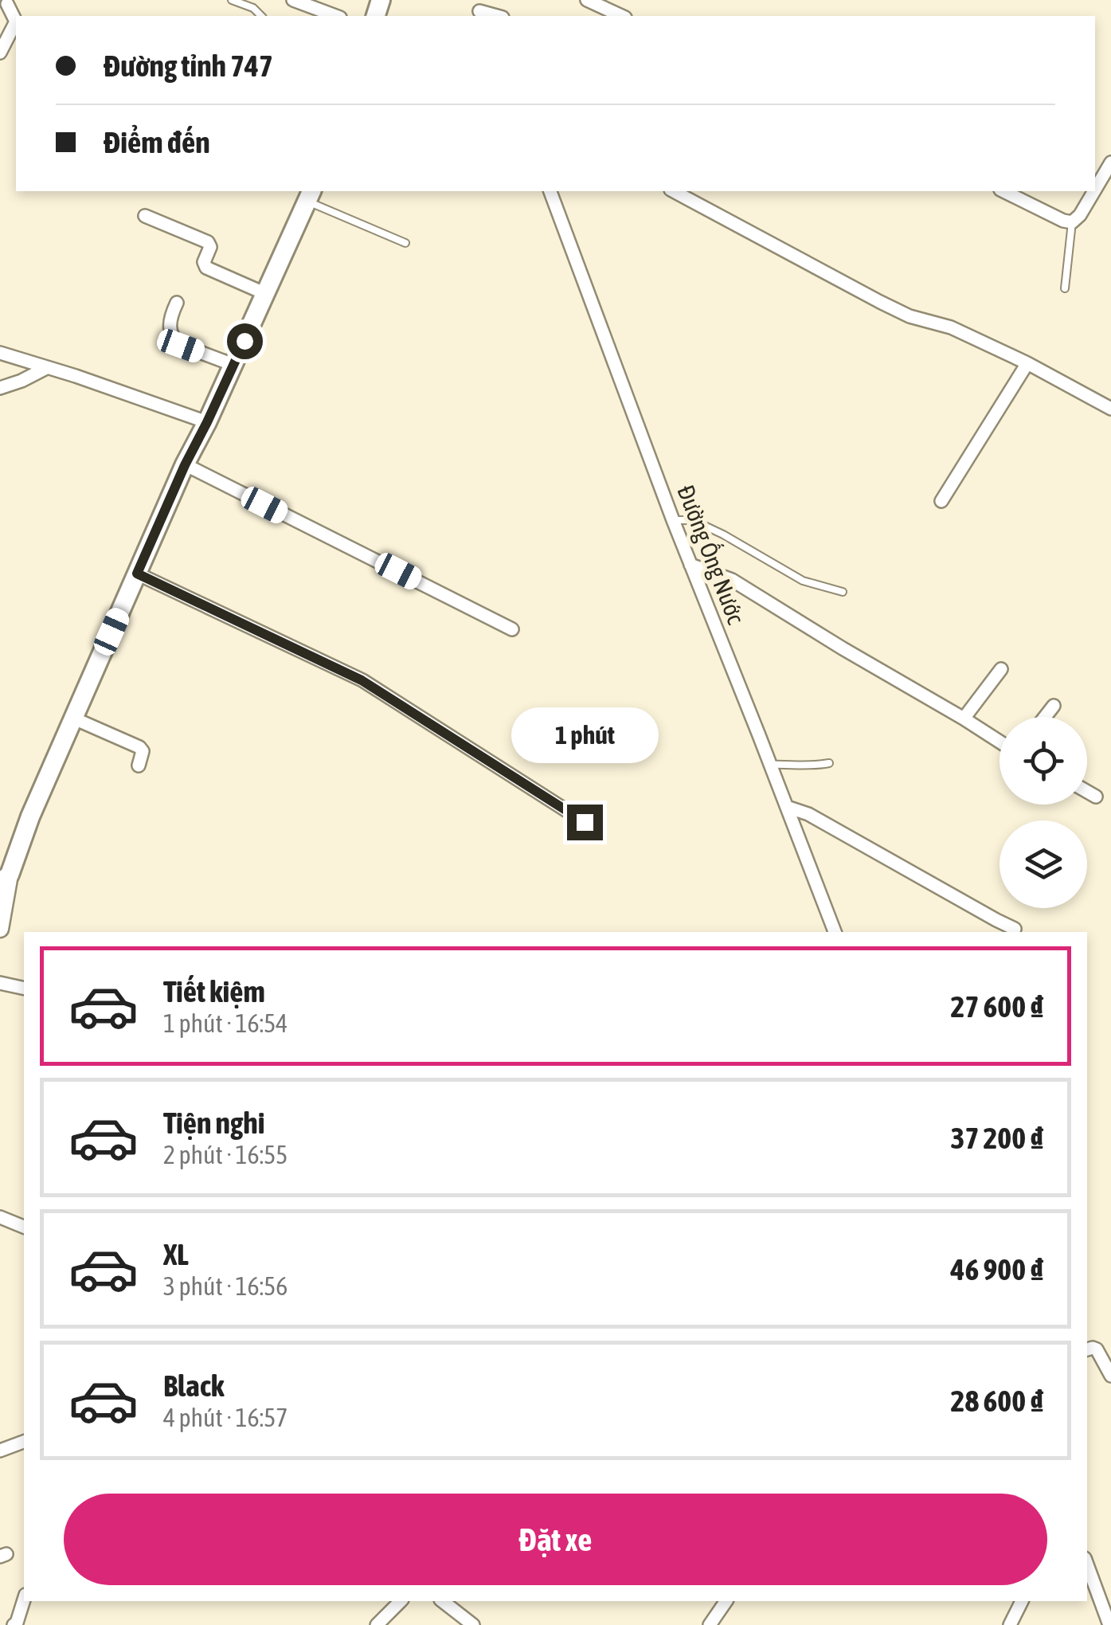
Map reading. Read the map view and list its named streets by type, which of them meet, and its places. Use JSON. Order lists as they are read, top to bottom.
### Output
{
  "streets": {
    "street": ["Đường Ống Nước"]
  },
  "page": {
    "banner": ["Đường tỉnh 747", "Điểm đến"],
    "bubble": "1 phút",
    "list": [
      {
        "name": "Tiết kiệm",
        "note": "1 phút · 16:54",
        "value": "27 600 ₫"
      },
      {
        "name": "Tiện nghi",
        "note": "2 phút · 16:55",
        "value": "37 200 ₫"
      },
      {
        "name": "XL",
        "note": "3 phút · 16:56",
        "value": "46 900 ₫"
      },
      {
        "name": "Black",
        "note": "4 phút · 16:57",
        "value": "28 600 ₫"
      }
    ],
    "buttons": "Đặt xe"
  }
}
